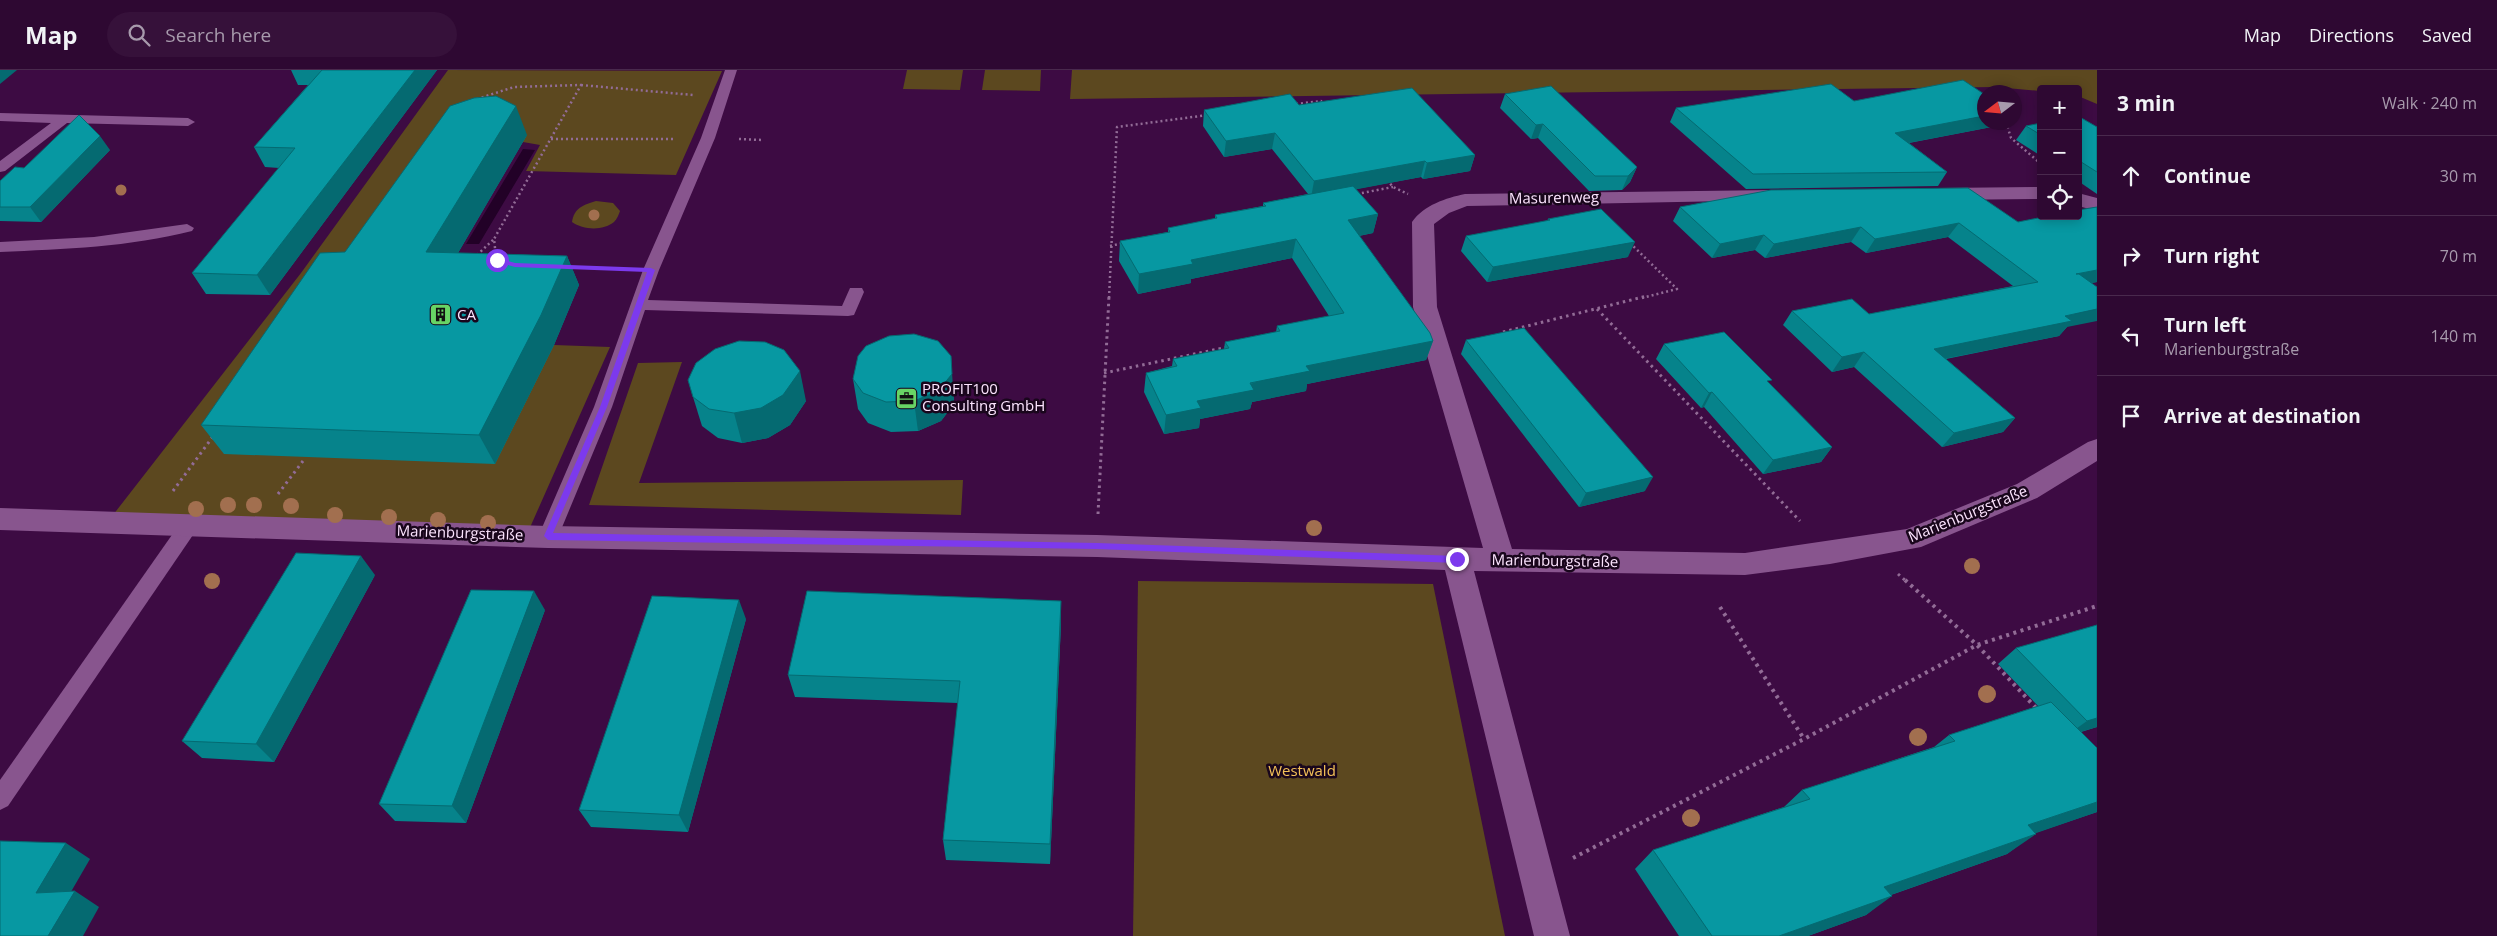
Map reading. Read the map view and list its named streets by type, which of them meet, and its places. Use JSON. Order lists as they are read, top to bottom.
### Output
{
  "streets": {
    "street": ["Masurenweg", "Marienburgstraße"]
  },
  "crossings": [
    ["Masurenweg", "Marienburgstraße"]
  ],
  "parks": ["Westwald"],
  "places": {
    "building": ["CA"],
    "office": ["PROFIT100 Consulting GmbH"]
  },
  "north": "left",
  "page": {
    "header": "Map",
    "search": "Search here",
    "nav": ["Map", "Directions", "Saved"],
    "heading": ["3 min", "Walk · 240 m"],
    "map_buttons": ["+", "−"],
    "list": [
      ["Continue", "30 m"],
      ["Turn right", "70 m"],
      ["Turn left", "Marienburgstraße", "140 m"],
      "Arrive at destination"
    ]
  }
}
